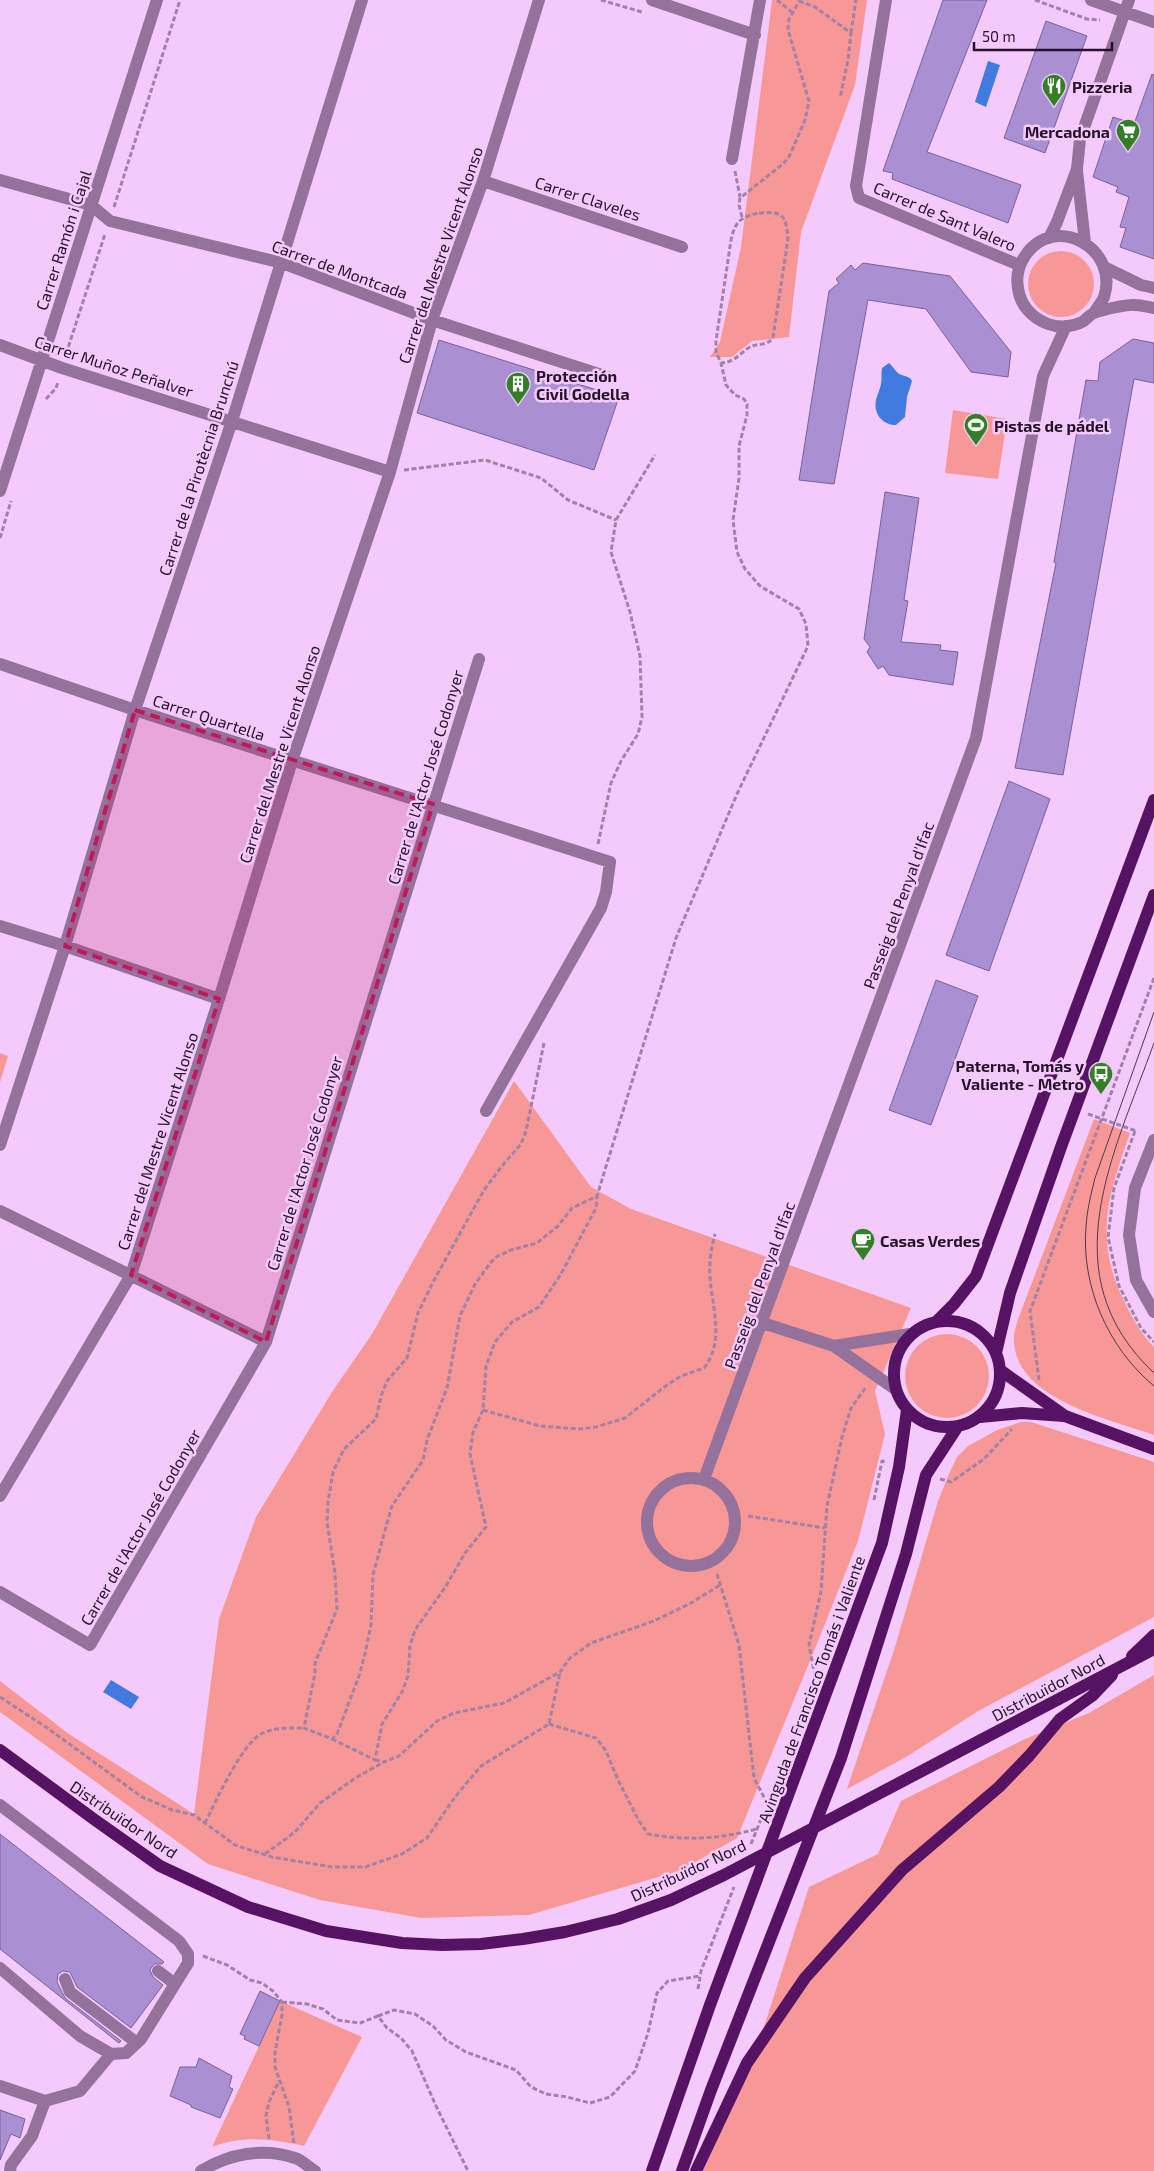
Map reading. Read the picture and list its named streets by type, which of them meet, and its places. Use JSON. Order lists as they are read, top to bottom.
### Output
{
  "streets": {
    "main road": ["Distribuïdor Nord", "Avinguda de Francisco Tomás i Valiente"],
    "street": [
      "Carrer Claveles",
      "Carrer de Sant Valero",
      "Carrer Ramón i Cajal",
      "Carrer del Mestre Vicent Alonso",
      "Carrer de Montcada",
      "Carrer Muñoz Peñalver",
      "Carrer de la Pirotècnia Brunchú",
      "Carrer Quartella",
      "Carrer de l'Actor José Codonyer",
      "Passeig del Penyal d'Ifac"
    ]
  },
  "crossings": [
    ["Carrer Claveles", "Carrer del Mestre Vicent Alonso"],
    ["Carrer de Sant Valero", "Passeig del Penyal d'Ifac"],
    ["Carrer Ramón i Cajal", "Carrer de Montcada"],
    ["Carrer Ramón i Cajal", "Carrer Muñoz Peñalver"],
    ["Carrer del Mestre Vicent Alonso", "Carrer de Montcada"],
    ["Carrer del Mestre Vicent Alonso", "Carrer Muñoz Peñalver"],
    ["Carrer del Mestre Vicent Alonso", "Carrer Quartella"],
    ["Carrer de Montcada", "Carrer de la Pirotècnia Brunchú"],
    ["Carrer Muñoz Peñalver", "Carrer de la Pirotècnia Brunchú"],
    ["Carrer de la Pirotècnia Brunchú", "Carrer Quartella"],
    ["Carrer Quartella", "Carrer de l'Actor José Codonyer"]
  ],
  "places": {
    "restaurant": ["Pizzeria"],
    "supermarket": ["Mercadona"],
    "building": ["Protección Civil Godella"],
    "sports": ["Pistas de pádel"],
    "bus stop": ["Paterna, Tomás y Valiente - Metro"],
    "cafe": ["Casas Verdes"]
  },
  "scale_bar": "50 m"
}
